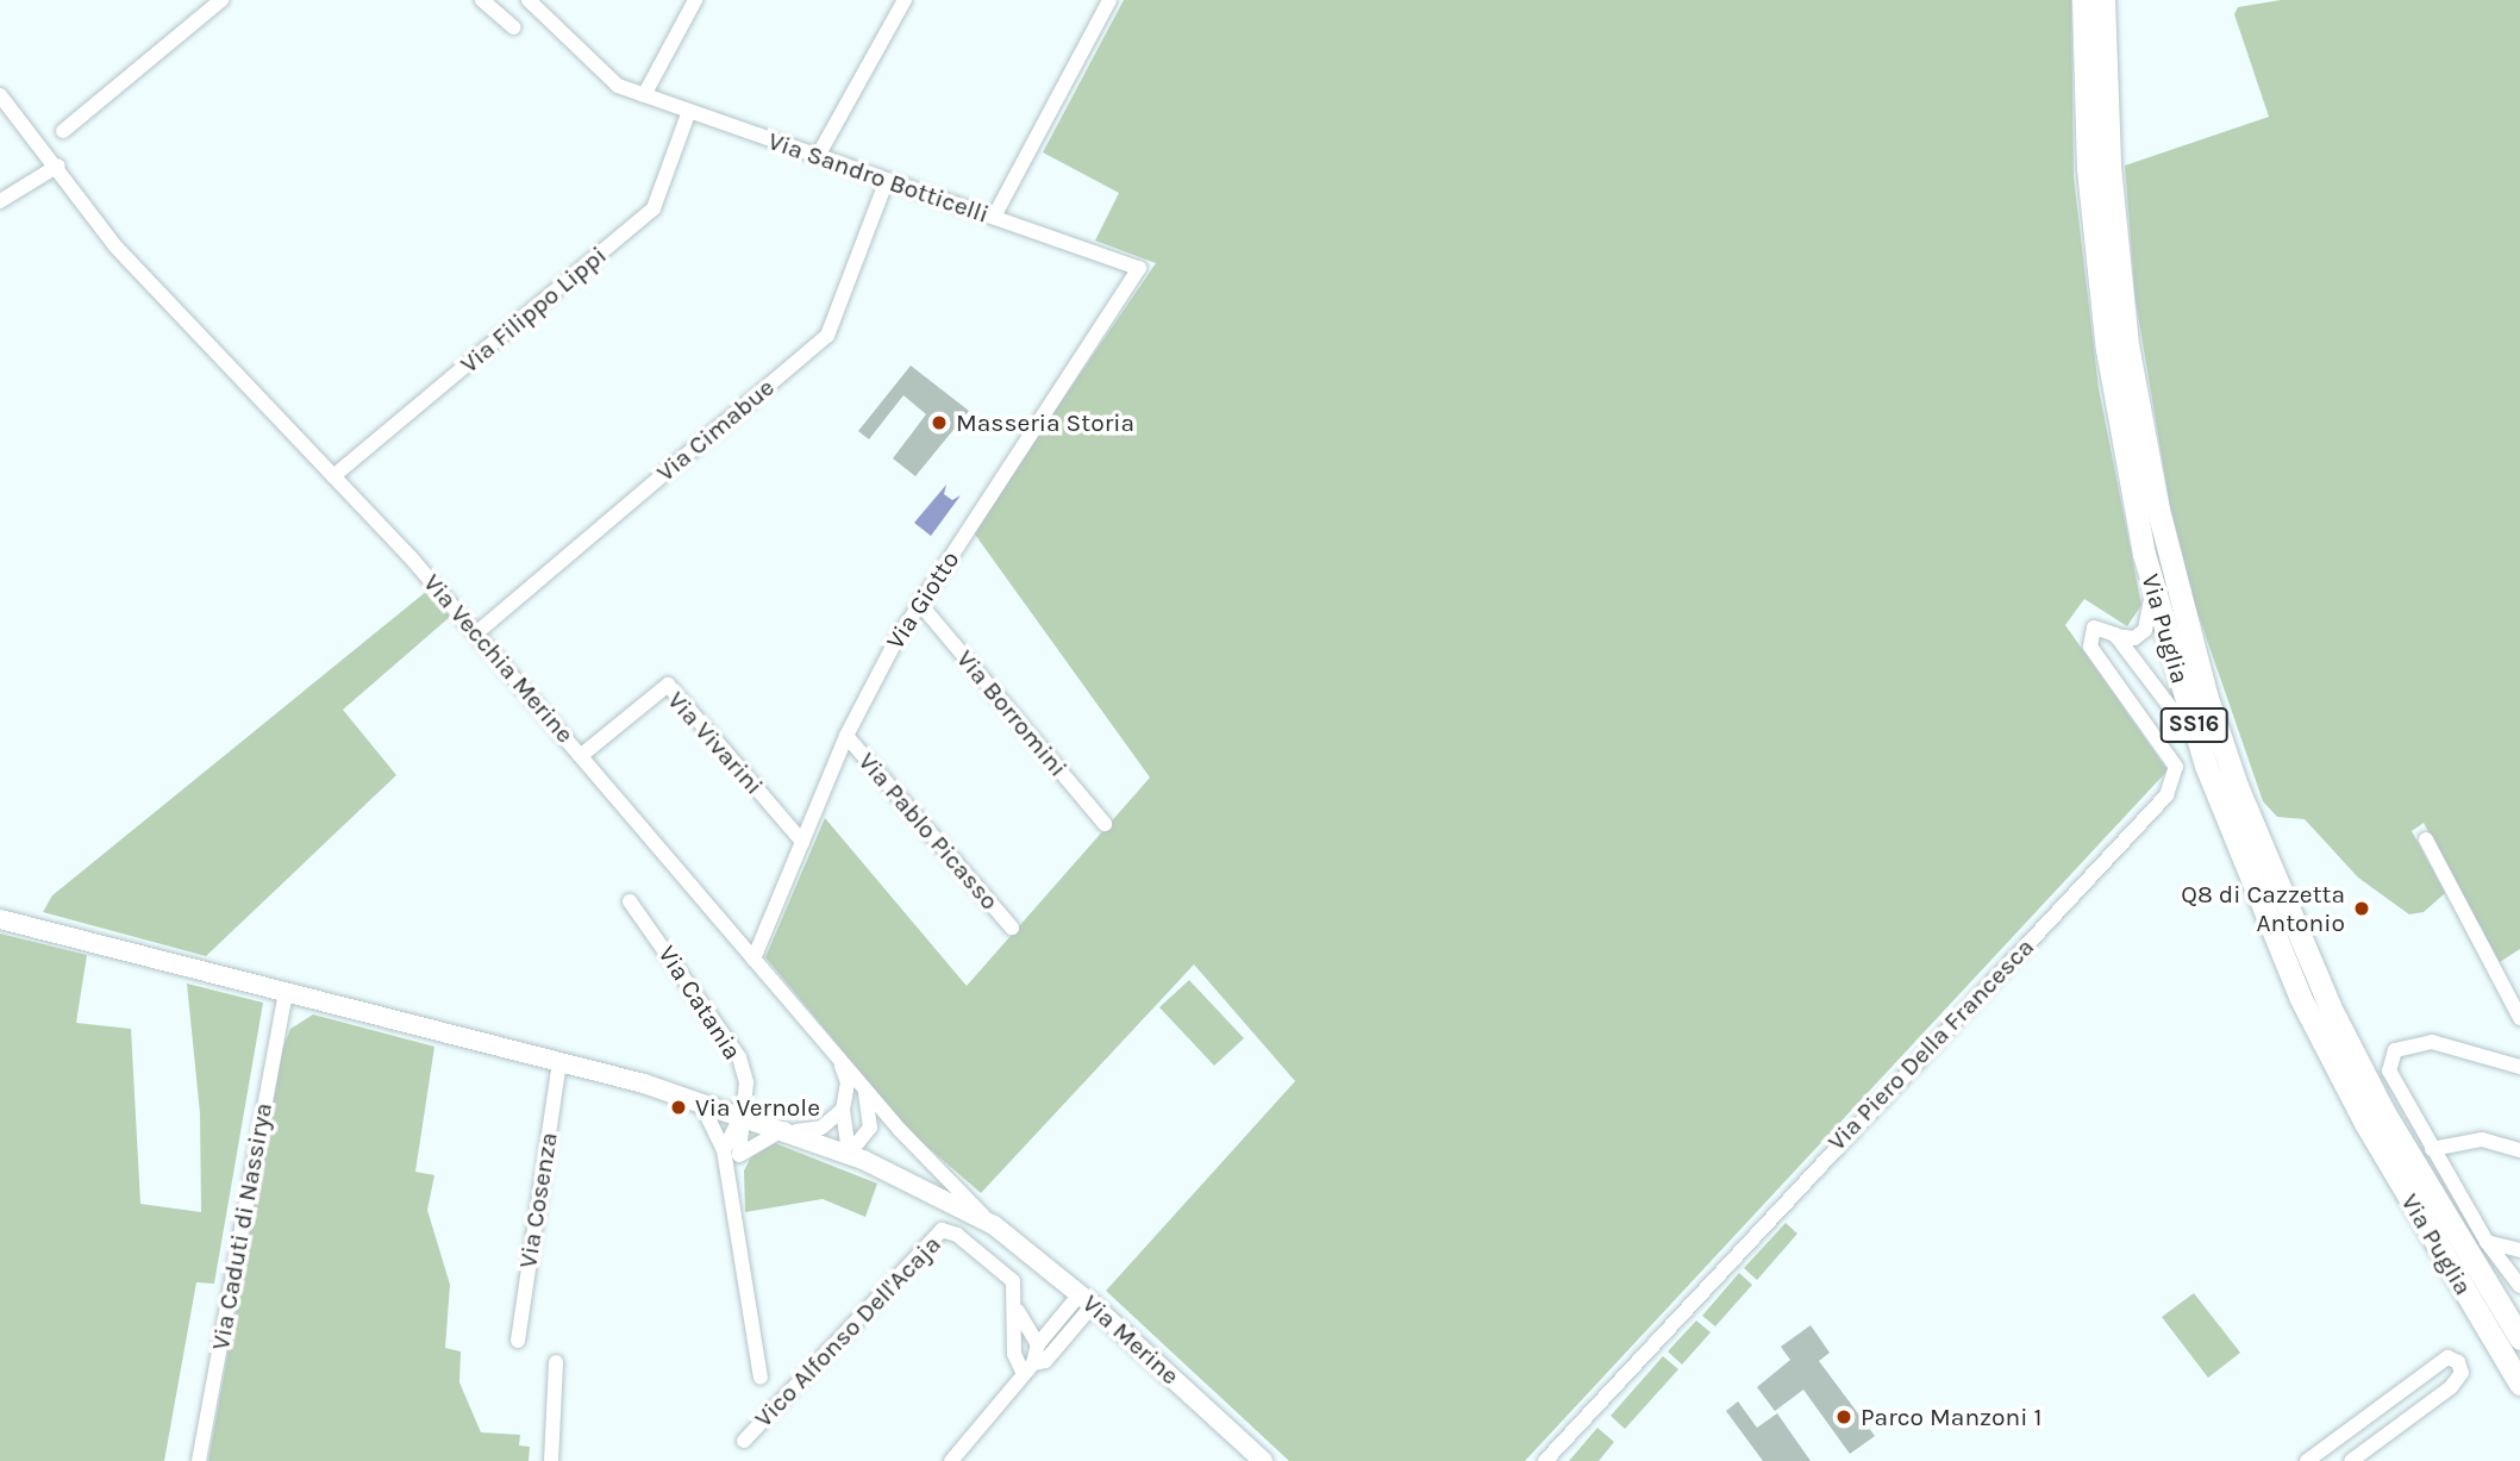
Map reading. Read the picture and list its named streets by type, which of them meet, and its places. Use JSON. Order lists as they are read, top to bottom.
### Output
{
  "streets": {
    "highway": ["Via Puglia", "SS16"],
    "main road": ["Via Merine"],
    "street": [
      "Via Sandro Botticelli",
      "Via Filippo Lippi",
      "Via Cimabue",
      "Via Giotto",
      "Via Vecchia Merine",
      "Via Borromini",
      "Via Vivarini",
      "Via Pablo Picasso",
      "Via Catania",
      "Via Piero Della Francesca",
      "Via Cosenza",
      "Via Caduti di Nassirya",
      "Vico Alfonso Dell'Acaja"
    ]
  },
  "crossings": [
    ["Via Sandro Botticelli", "Via Filippo Lippi"],
    ["Via Sandro Botticelli", "Via Cimabue"],
    ["Via Sandro Botticelli", "Via Giotto"],
    ["Via Filippo Lippi", "Via Vecchia Merine"],
    ["Via Cimabue", "Via Vecchia Merine"],
    ["Via Giotto", "Via Vecchia Merine"],
    ["Via Giotto", "Via Borromini"],
    ["Via Giotto", "Via Vivarini"],
    ["Via Giotto", "Via Pablo Picasso"],
    ["Via Puglia", "Via Piero Della Francesca"],
    ["Via Vecchia Merine", "Via Vivarini"],
    ["Via Vecchia Merine", "Via Merine"]
  ],
  "places": [
    "Masseria Storia",
    "Q8 di Cazzetta Antonio",
    "Via Vernole",
    "Parco Manzoni 1"
  ]
}
